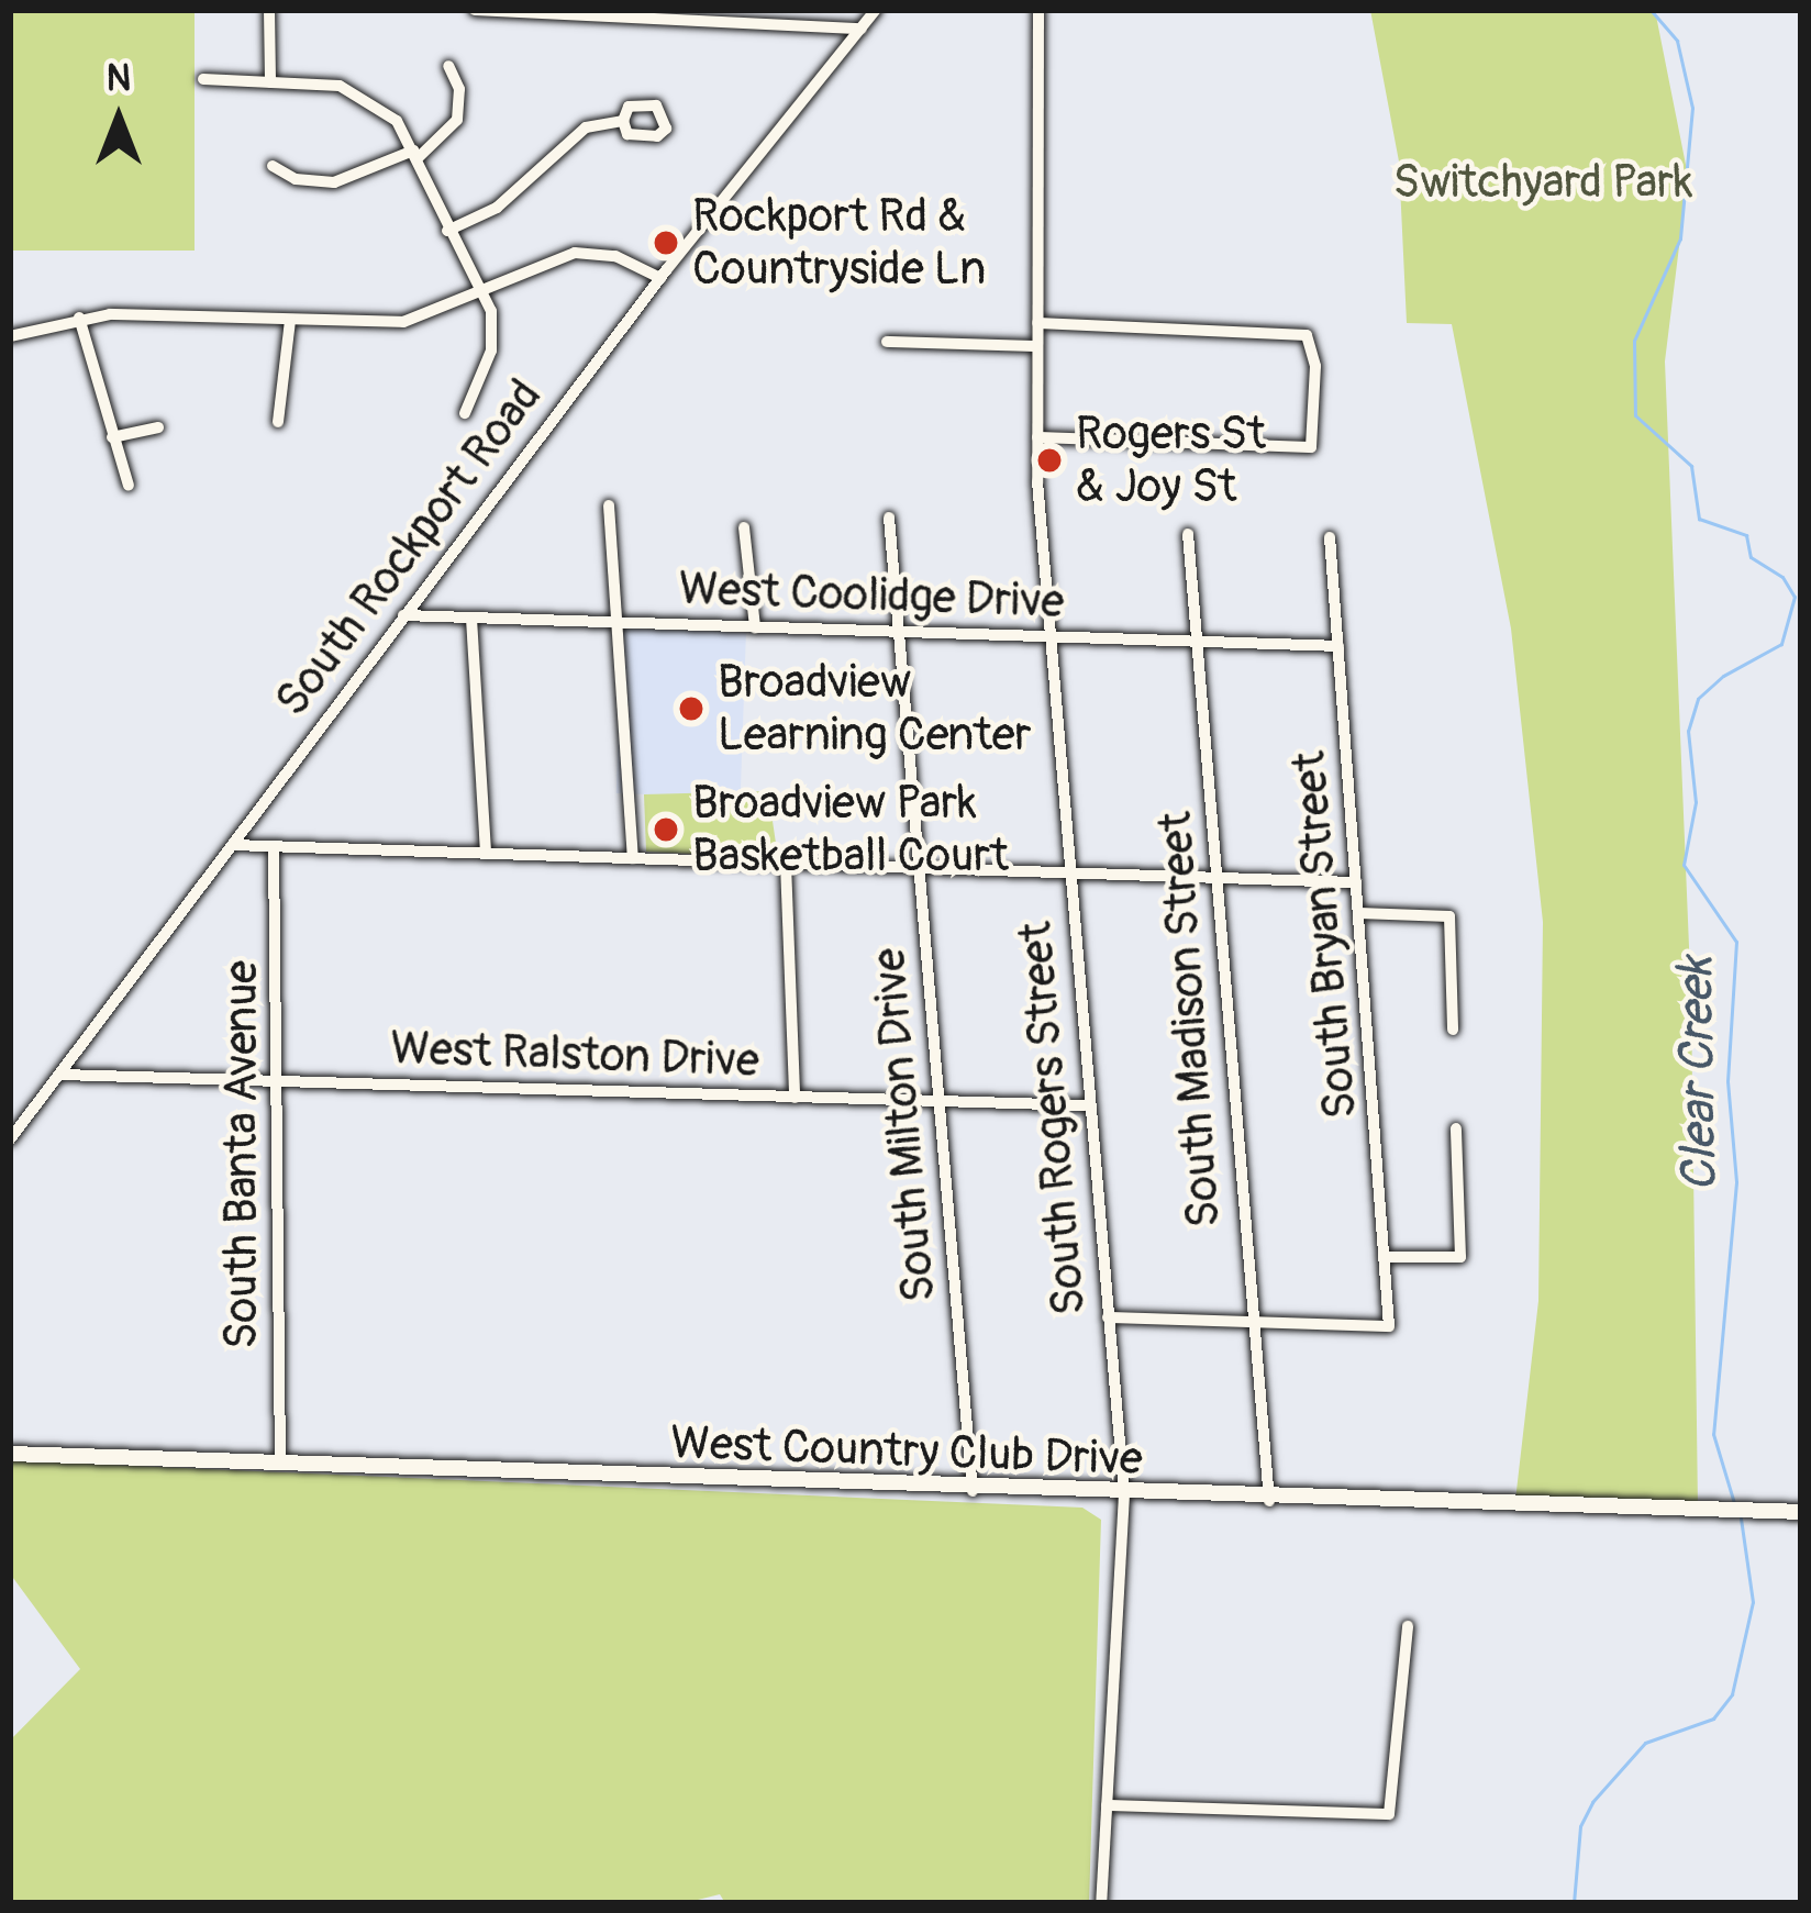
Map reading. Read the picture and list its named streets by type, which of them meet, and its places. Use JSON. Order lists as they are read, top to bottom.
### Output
{
  "streets": {
    "main road": ["West Country Club Drive"],
    "street": [
      "South Rockport Road",
      "West Coolidge Drive",
      "South Bryan Street",
      "South Madison Street",
      "West Ralston Drive",
      "South Rogers Street",
      "South Milton Drive",
      "South Banta Avenue"
    ]
  },
  "crossings": [
    ["South Rockport Road", "West Coolidge Drive"],
    ["South Rockport Road", "West Ralston Drive"],
    ["West Coolidge Drive", "South Bryan Street"],
    ["West Coolidge Drive", "South Madison Street"],
    ["West Coolidge Drive", "South Rogers Street"],
    ["West Coolidge Drive", "South Milton Drive"],
    ["South Bryan Street", "South Madison Street"],
    ["South Madison Street", "West Country Club Drive"],
    ["West Ralston Drive", "South Rogers Street"],
    ["West Ralston Drive", "South Milton Drive"],
    ["West Ralston Drive", "South Banta Avenue"],
    ["South Rogers Street", "West Country Club Drive"],
    ["South Milton Drive", "West Country Club Drive"],
    ["South Banta Avenue", "West Country Club Drive"]
  ],
  "water": ["Clear Creek"],
  "parks": ["Switchyard Park"],
  "places": [
    "Rockport Rd & Countryside Ln",
    "Rogers St & Joy St",
    "Broadview Learning Center",
    "Broadview Park Basketball Court"
  ],
  "north": "top"
}
